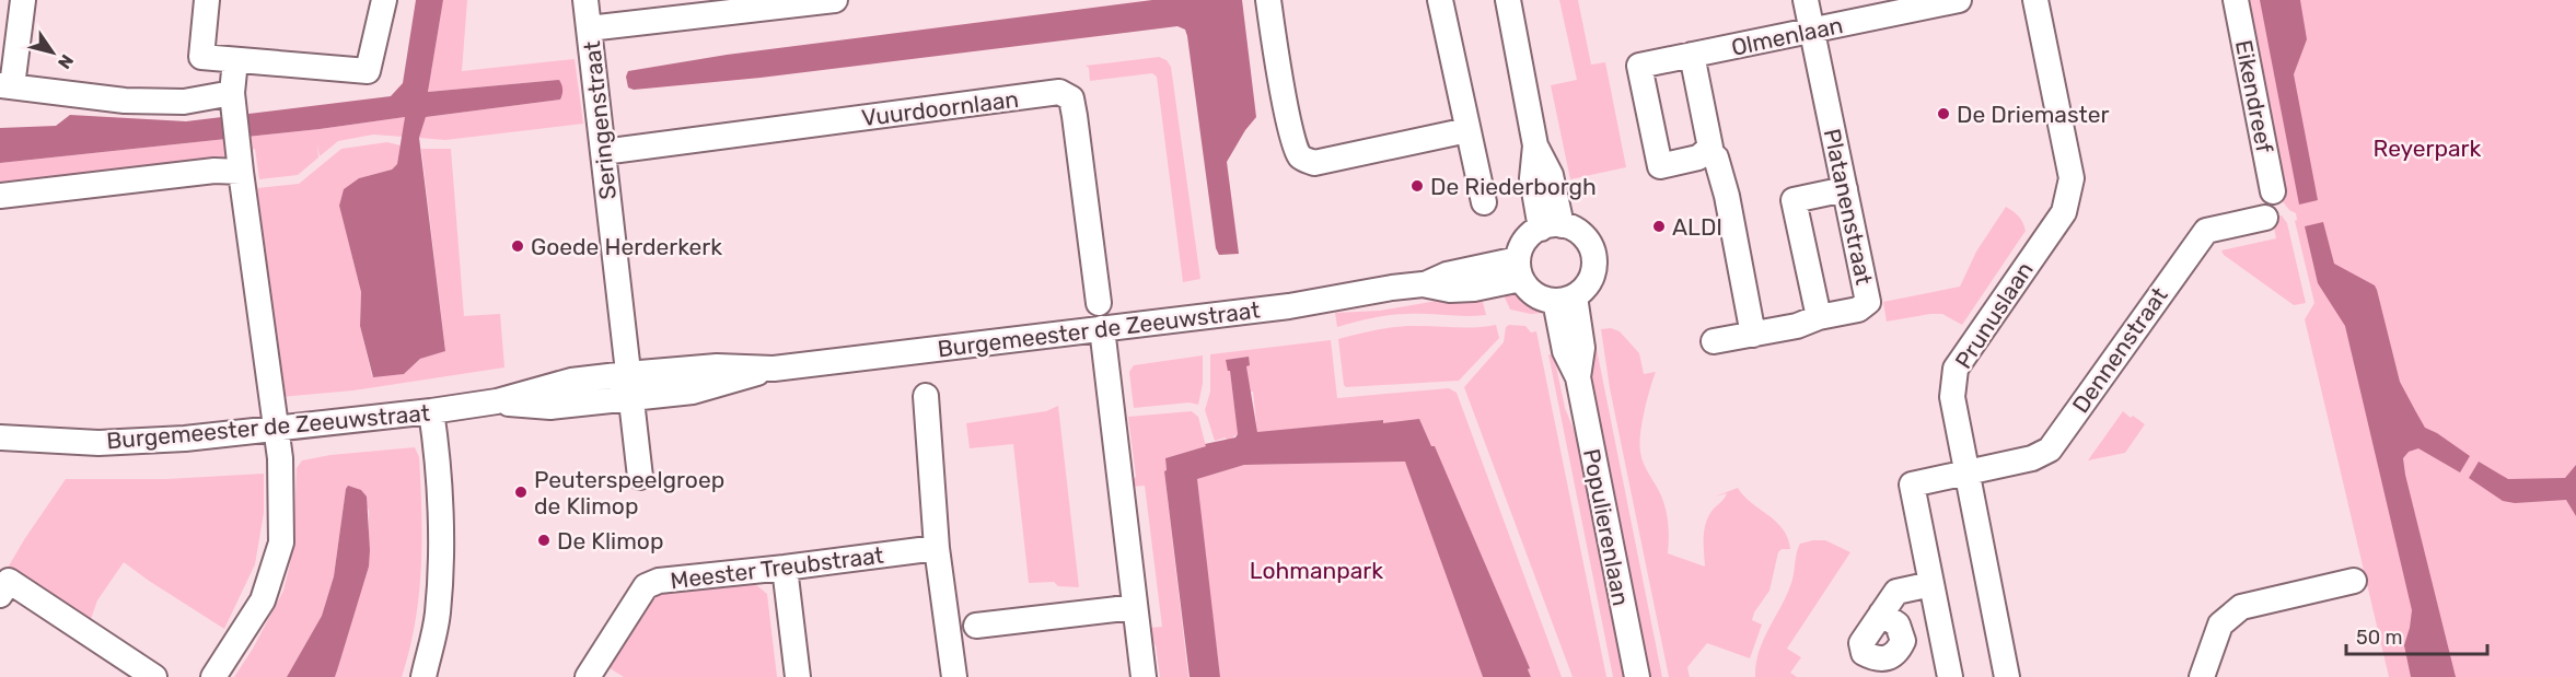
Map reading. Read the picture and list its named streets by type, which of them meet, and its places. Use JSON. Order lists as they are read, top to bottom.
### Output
{
  "streets": {
    "street": [
      "Olmenlaan",
      "Eikendreef",
      "Vuurdoornlaan",
      "Seringenstraat",
      "Platanenstraat",
      "Prunuslaan",
      "Burgemeester de Zeeuwstraat",
      "Dennenstraat",
      "Populierenlaan",
      "Meester Treubstraat"
    ]
  },
  "crossings": [
    ["Olmenlaan", "Platanenstraat"],
    ["Vuurdoornlaan", "Seringenstraat"],
    ["Seringenstraat", "Burgemeester de Zeeuwstraat"],
    ["Prunuslaan", "Dennenstraat"],
    ["Burgemeester de Zeeuwstraat", "Populierenlaan"]
  ],
  "parks": ["Reyerpark", "Lohmanpark"],
  "places": [
    "De Driemaster",
    "De Riederborgh",
    "ALDI",
    "Goede Herderkerk",
    "Peuterspeelgroep de Klimop",
    "De Klimop"
  ],
  "scale_bar": "50 m",
  "north": "bottom right"
}
